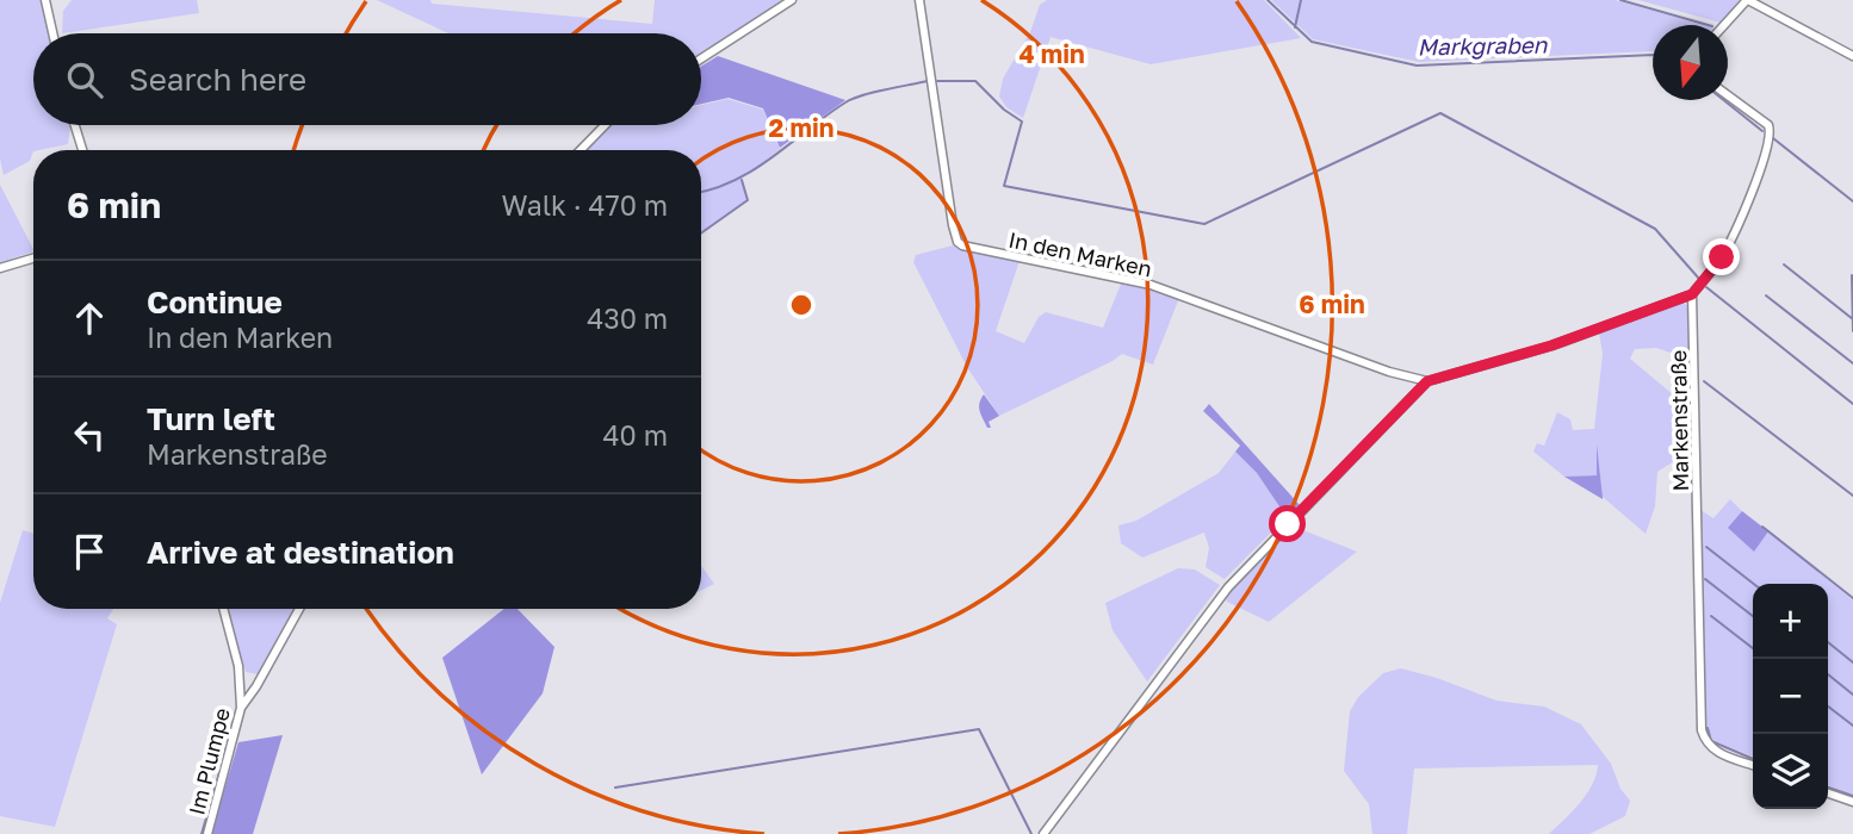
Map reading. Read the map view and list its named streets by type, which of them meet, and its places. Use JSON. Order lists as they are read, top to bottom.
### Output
{
  "streets": {
    "street": ["In den Marken", "Markenstraße", "Im Plumpe"]
  },
  "water": ["Markgraben"],
  "north": "bottom",
  "page": {
    "search": "Search here",
    "heading": ["6 min", "Walk · 470 m"],
    "list": [
      ["Continue", "In den Marken", "430 m"],
      ["Turn left", "Markenstraße", "40 m"],
      "Arrive at destination"
    ],
    "map_buttons": ["+", "−"]
  },
  "rings": ["4 min", "2 min", "6 min"]
}
